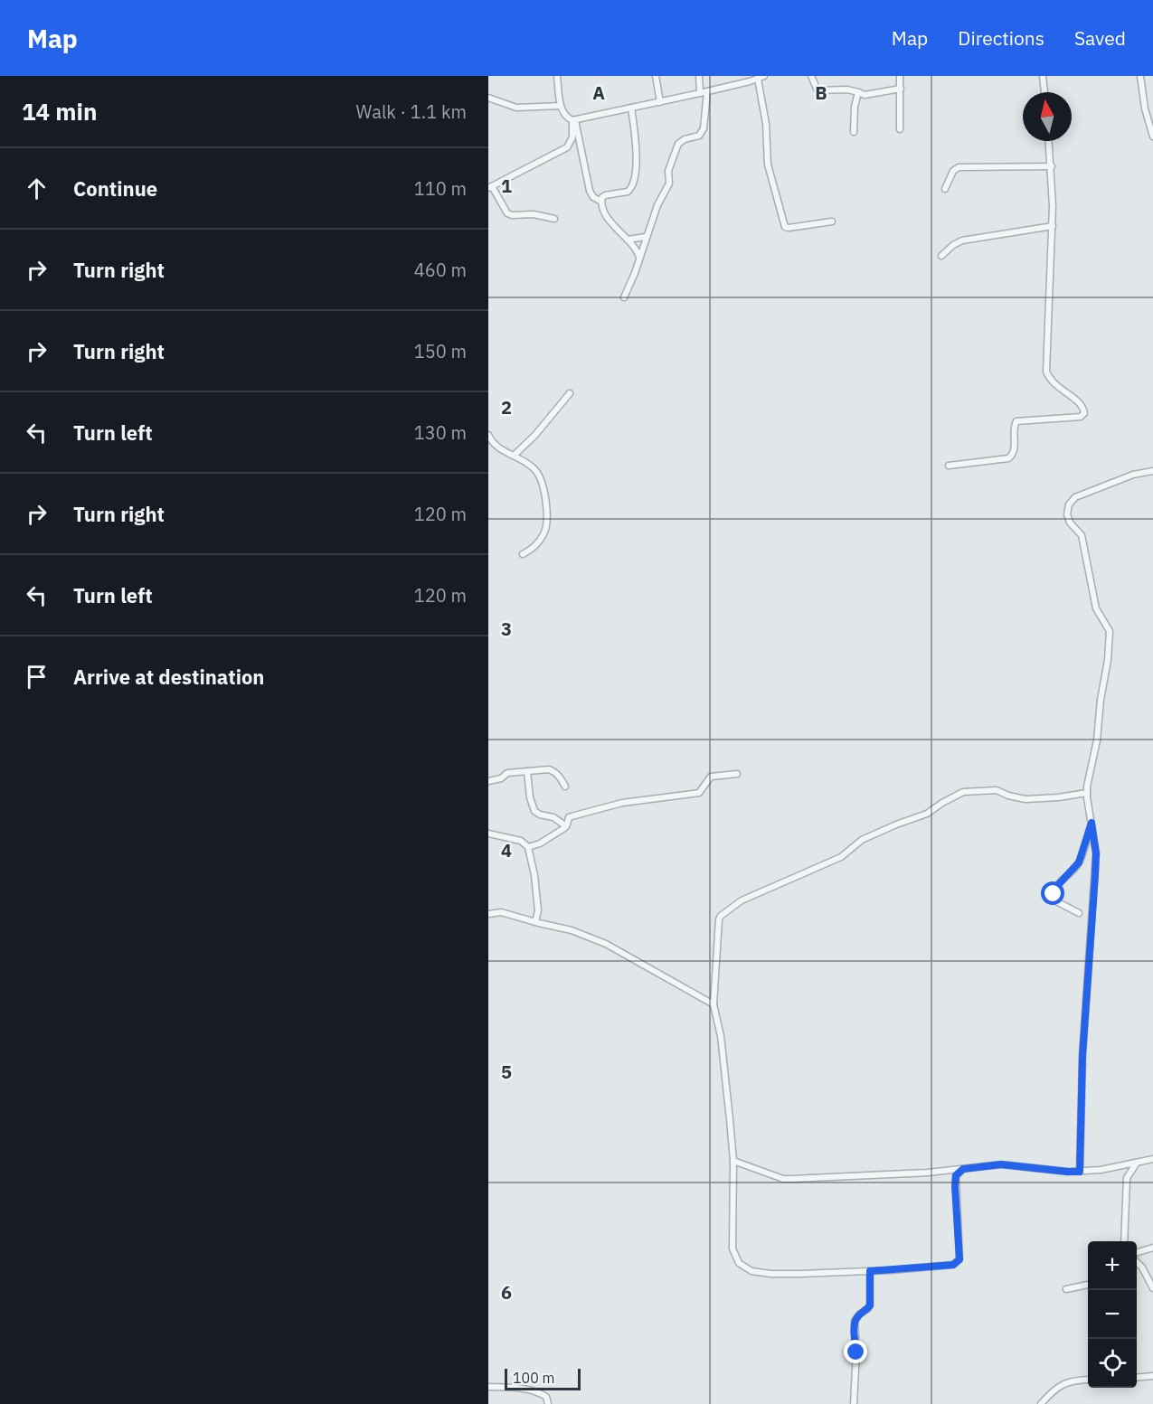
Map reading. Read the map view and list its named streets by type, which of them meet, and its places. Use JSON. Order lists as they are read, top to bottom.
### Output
{
  "scale_bar": "100 m",
  "north": "top",
  "page": {
    "header": "Map",
    "nav": ["Map", "Directions", "Saved"],
    "heading": ["14 min", "Walk · 1.1 km"],
    "list": [
      ["Continue", "110 m"],
      ["Turn right", "460 m"],
      ["Turn right", "150 m"],
      ["Turn left", "130 m"],
      ["Turn right", "120 m"],
      ["Turn left", "120 m"],
      "Arrive at destination"
    ],
    "map_buttons": ["+", "−"],
    "scale": "100 m"
  },
  "grid": {
    "columns": ["A", "B"],
    "rows": [
      "1",
      "2",
      "3",
      "4",
      "5",
      "6"
    ]
  }
}
